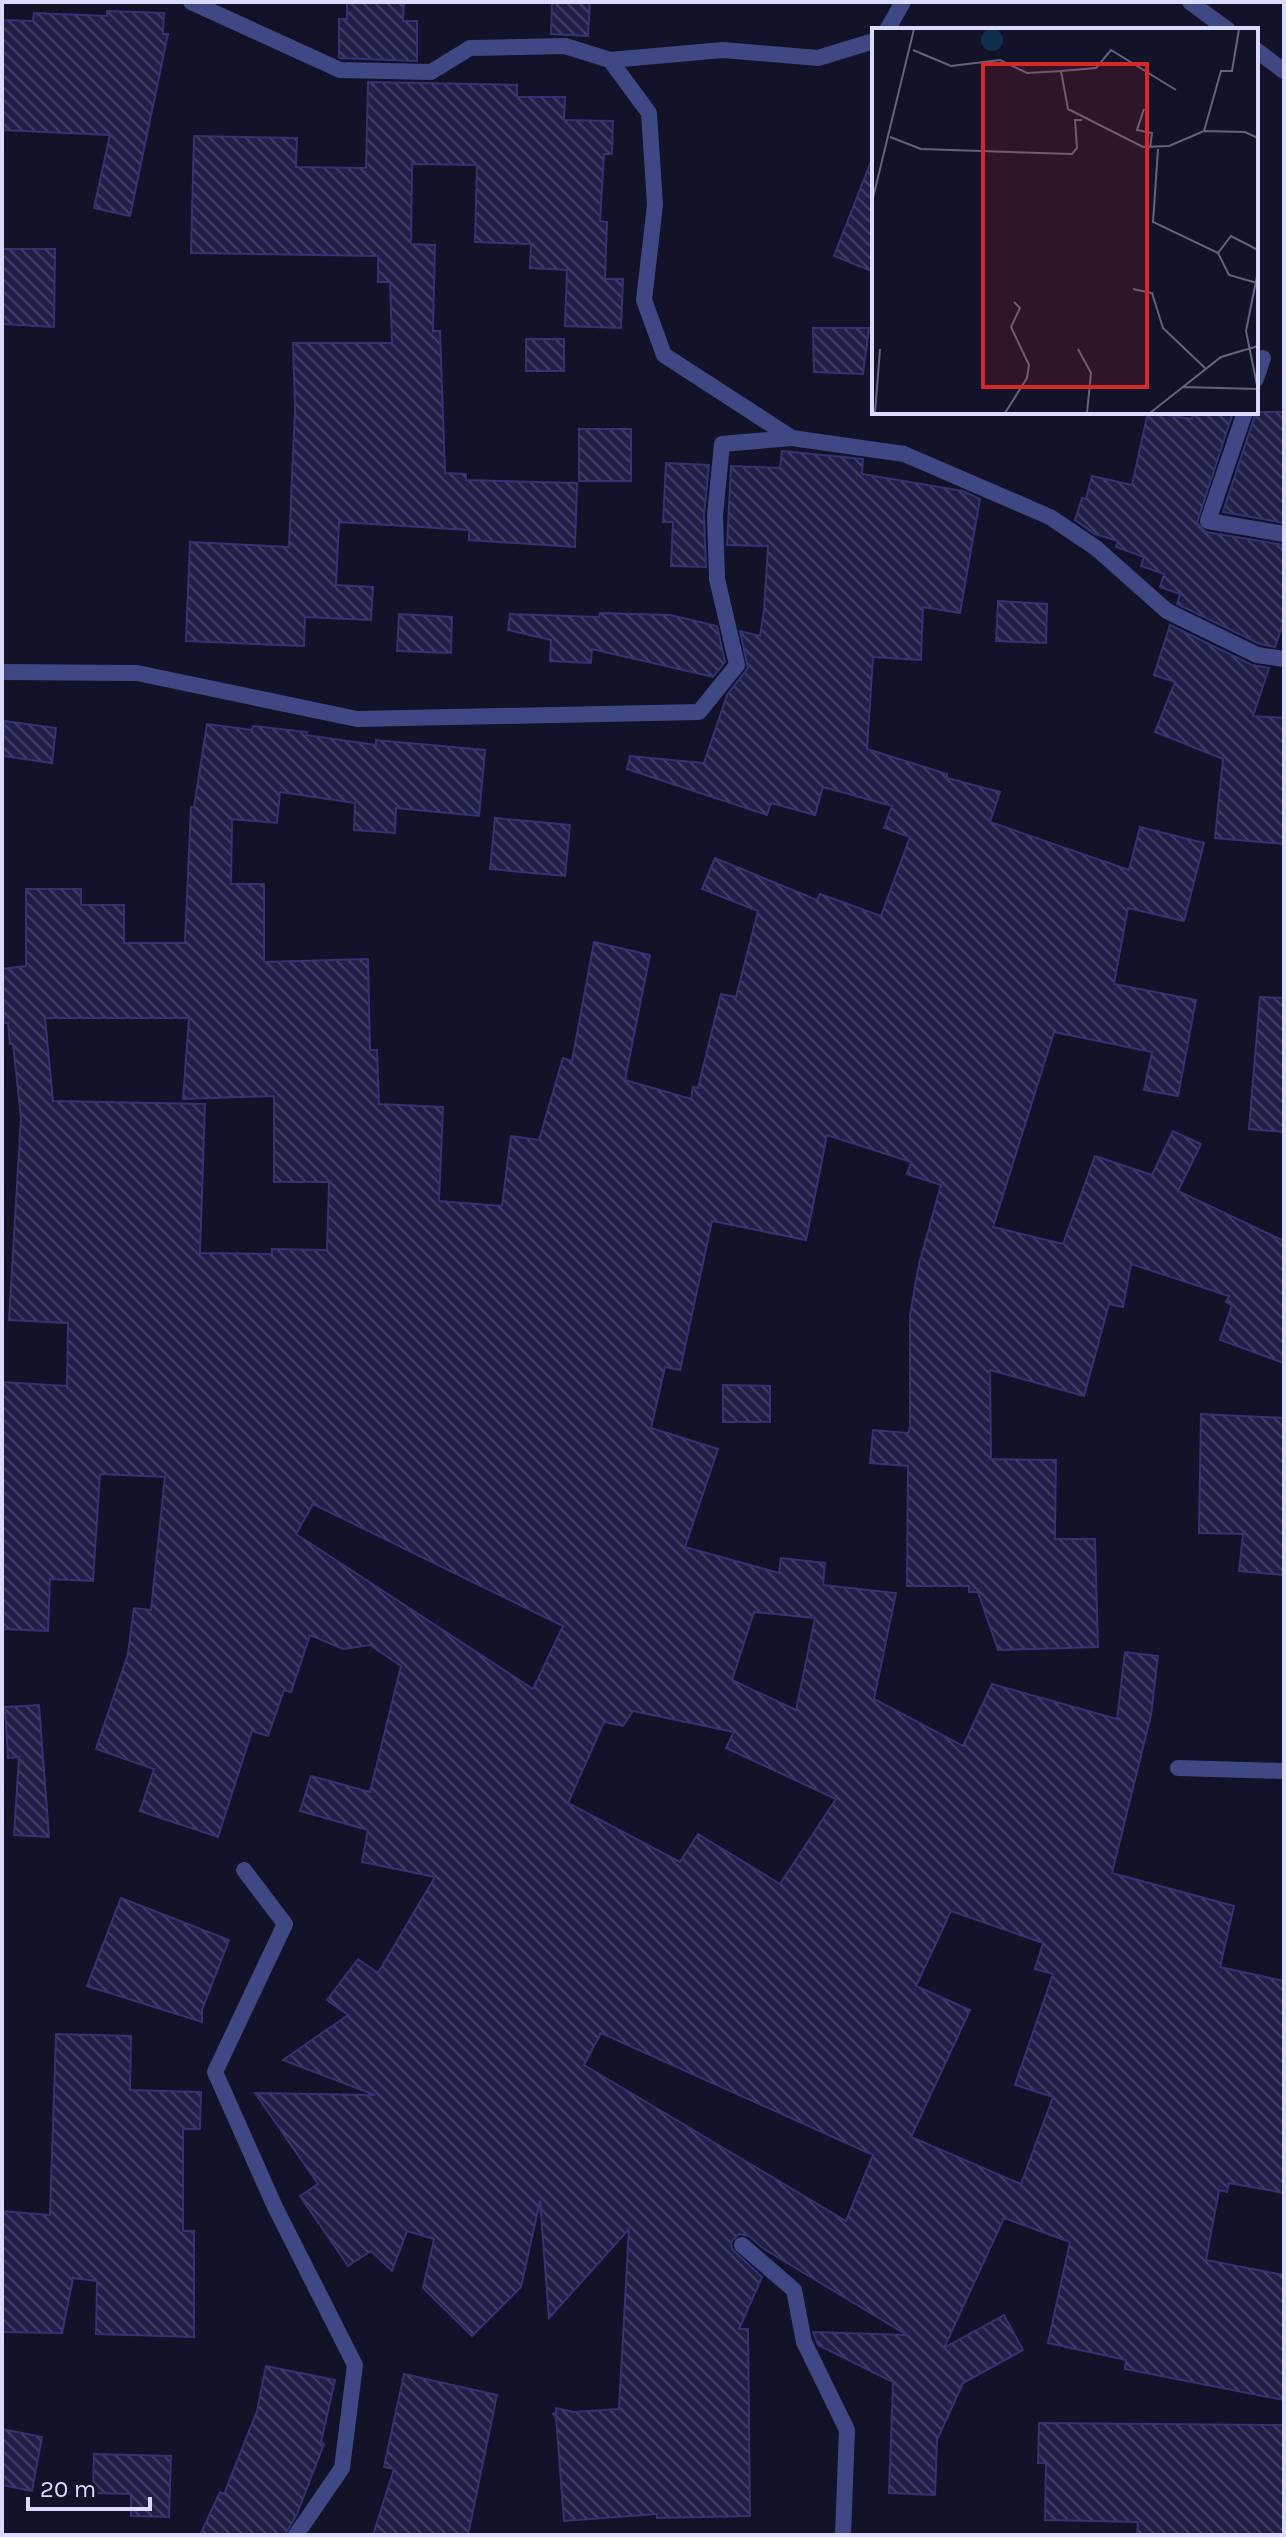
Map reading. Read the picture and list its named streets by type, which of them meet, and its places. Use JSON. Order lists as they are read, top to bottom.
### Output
{
  "scale_bar": "20 m"
}
